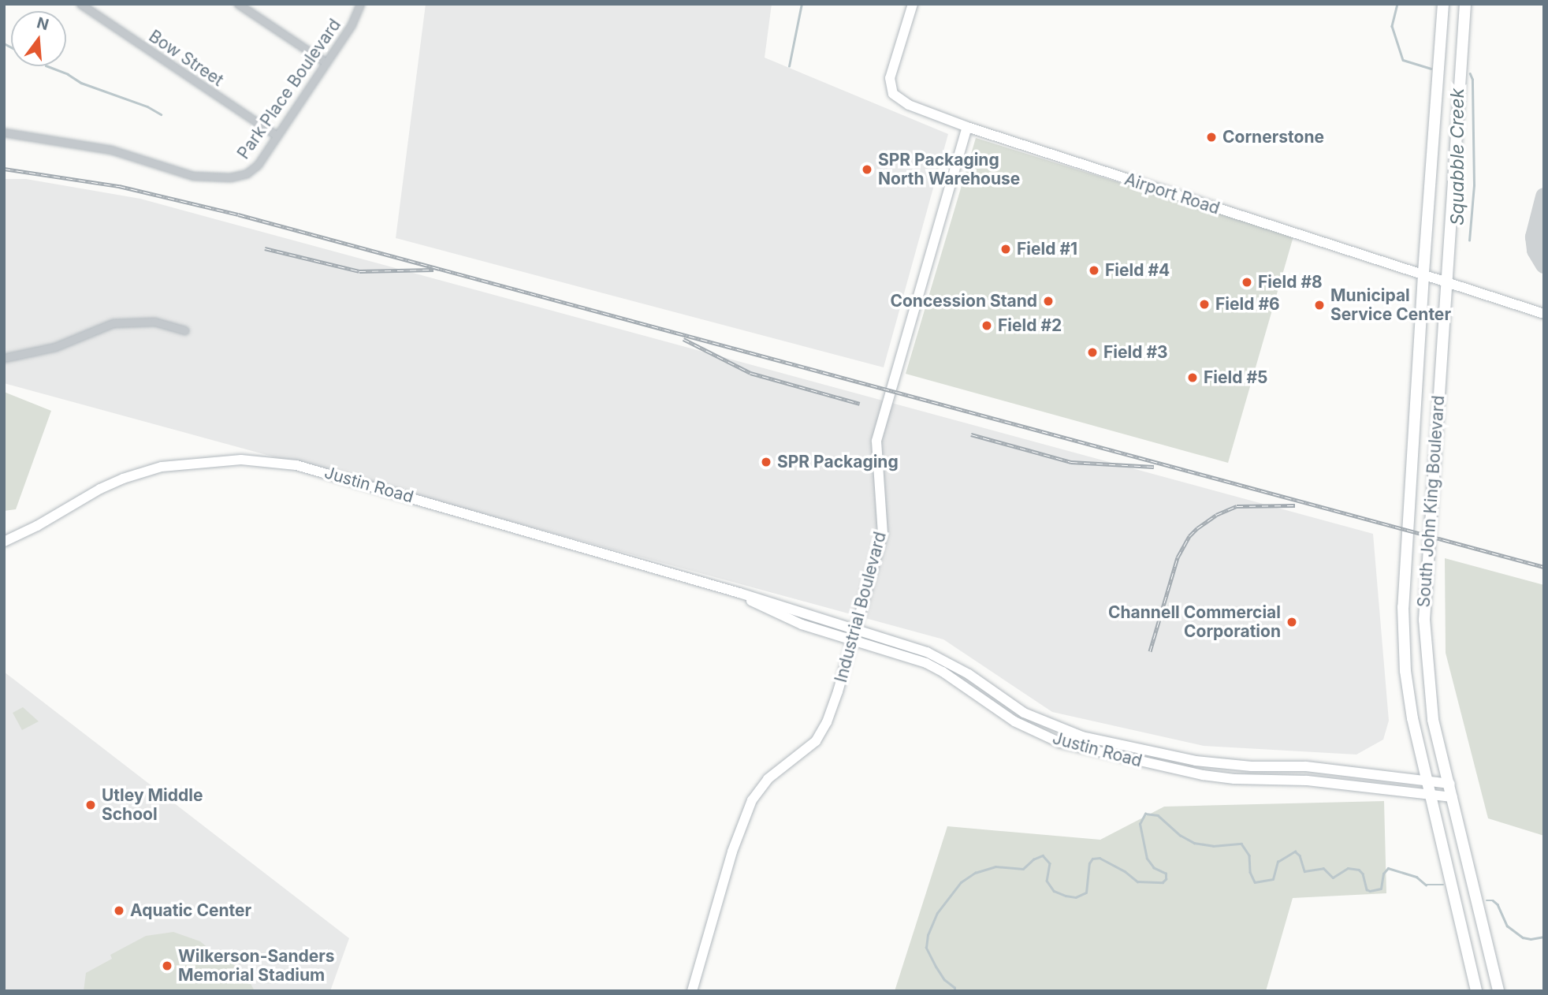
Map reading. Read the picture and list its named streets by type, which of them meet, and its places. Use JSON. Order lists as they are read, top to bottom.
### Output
{
  "streets": {
    "main road": ["South John King Boulevard"],
    "street": [
      "Bow Street",
      "Park Place Boulevard",
      "Airport Road",
      "Justin Road",
      "Industrial Boulevard"
    ]
  },
  "crossings": [
    ["Bow Street", "Park Place Boulevard"],
    ["Airport Road", "South John King Boulevard"],
    ["Airport Road", "Industrial Boulevard"],
    ["Justin Road", "South John King Boulevard"],
    ["Justin Road", "Industrial Boulevard"]
  ],
  "water": ["Squabble Creek"],
  "places": [
    "Cornerstone",
    "SPR Packaging North Warehouse",
    "Field #1",
    "Field #4",
    "Field #8",
    "Concession Stand",
    "Field #6",
    "Municipal Service Center",
    "Field #2",
    "Field #3",
    "Field #5",
    "SPR Packaging",
    "Channell Commercial Corporation",
    "Utley Middle School",
    "Aquatic Center",
    "Wilkerson-Sanders Memorial Stadium"
  ],
  "north": "top"
}
